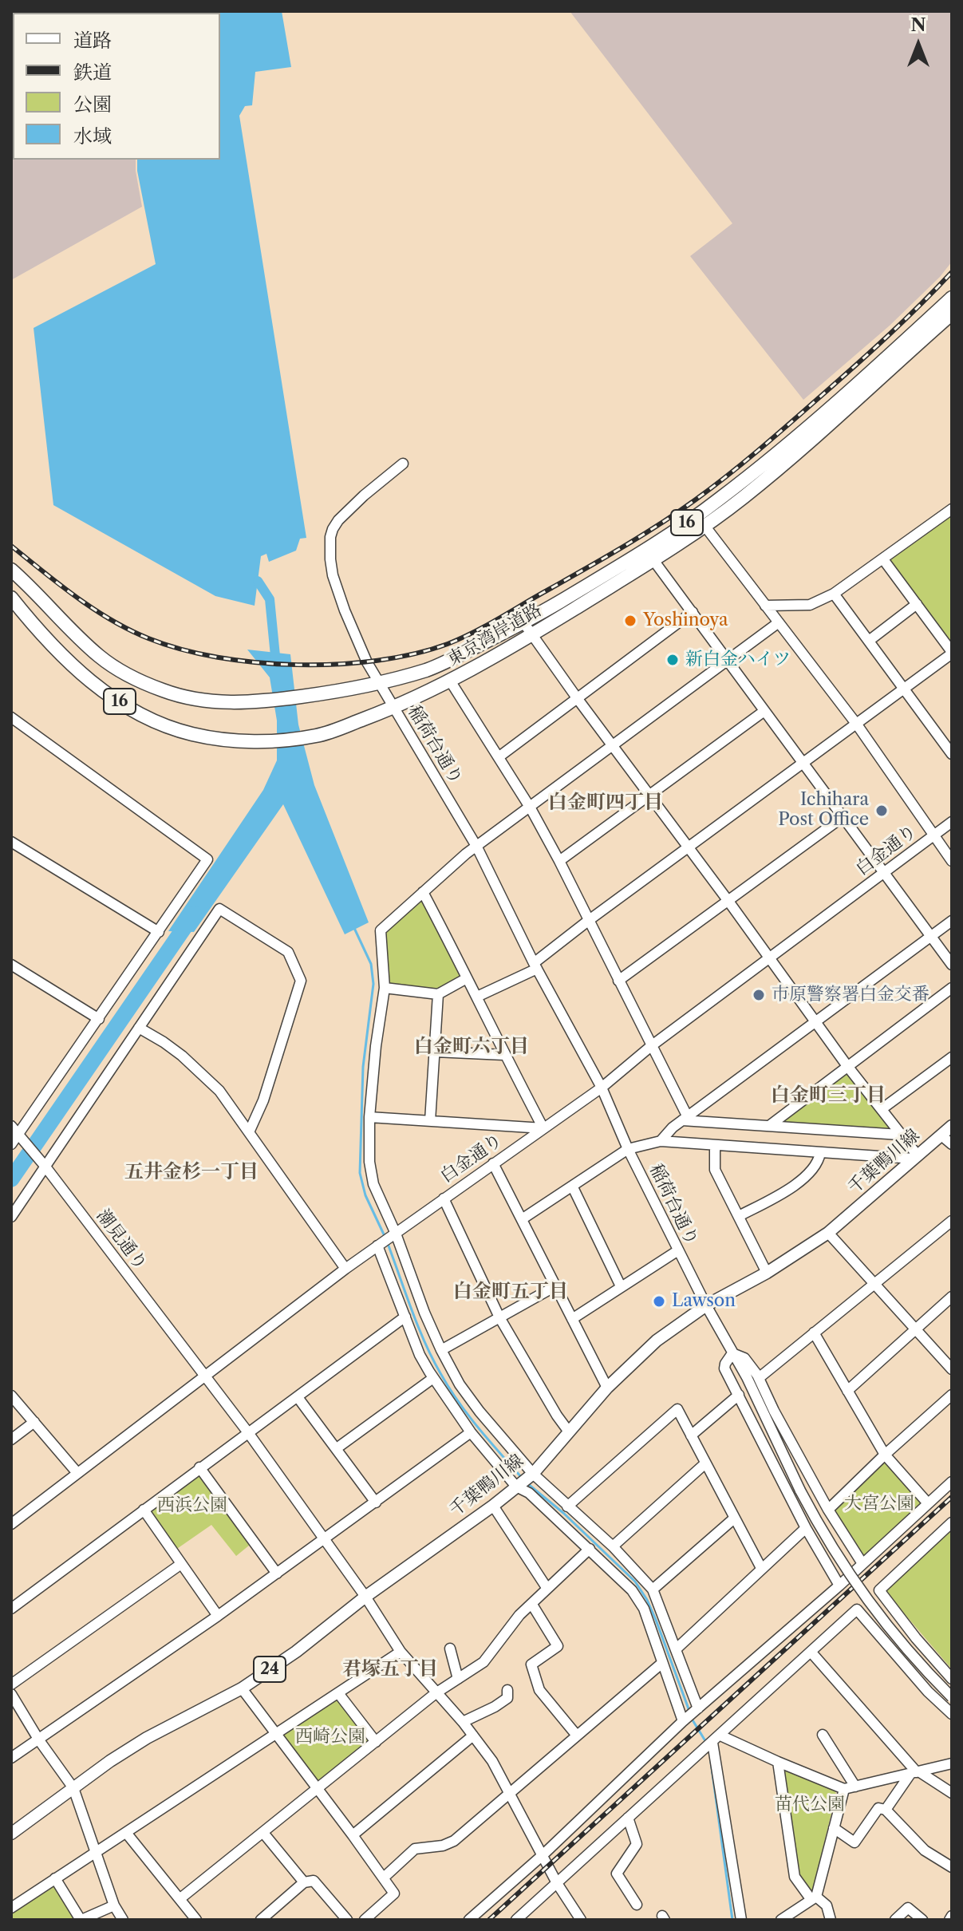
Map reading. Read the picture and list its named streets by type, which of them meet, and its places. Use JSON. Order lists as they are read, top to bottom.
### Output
{
  "streets": {
    "highway": ["16", "東京湾岸道路"],
    "main road": ["千葉鴨川線", "24"],
    "street": ["稲荷台通り", "白金通り", "潮見通り"]
  },
  "crossings": [
    ["東京湾岸道路", "稲荷台通り"],
    ["稲荷台通り", "白金通り"],
    ["稲荷台通り", "千葉鴨川線"],
    ["白金通り", "潮見通り"],
    ["千葉鴨川線", "潮見通り"]
  ],
  "districts": [
    "白金町四丁目",
    "白金町六丁目",
    "白金町三丁目",
    "五井金杉一丁目",
    "白金町五丁目",
    "君塚五丁目"
  ],
  "parks": [
    "大宮公園",
    "西浜公園",
    "西崎公園",
    "苗代公園"
  ],
  "places": [
    "Yoshinoya",
    "新白金ハイツ",
    "Ichihara Post Office",
    "市原警察署白金交番",
    "Lawson"
  ],
  "legend": [
    "道路",
    "鉄道",
    "公園",
    "水域"
  ],
  "north": "top"
}
